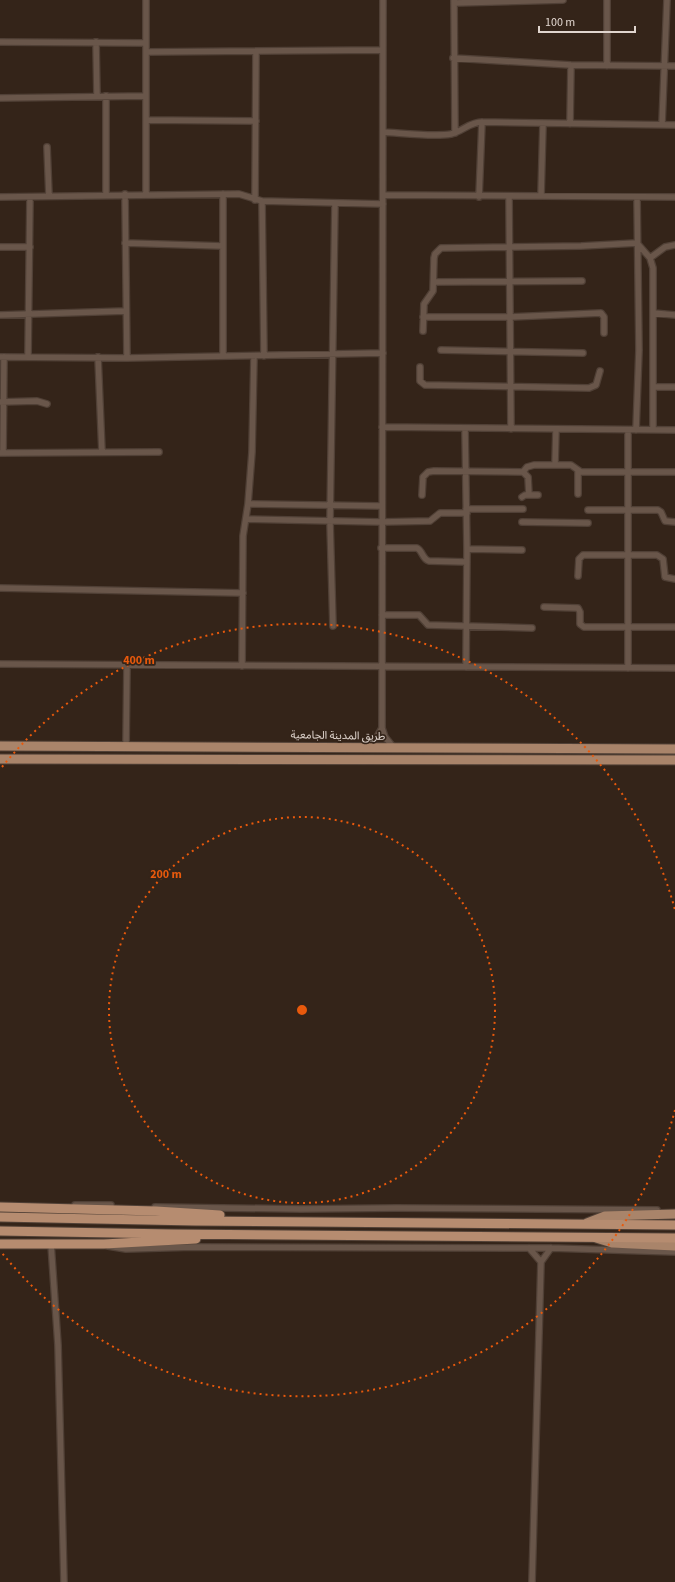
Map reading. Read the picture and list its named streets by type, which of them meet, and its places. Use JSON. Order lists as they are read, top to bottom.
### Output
{
  "streets": {
    "main road": ["طريق المدينة الجامعية"]
  },
  "scale_bar": "100 m",
  "rings": ["400 m", "200 m"]
}
